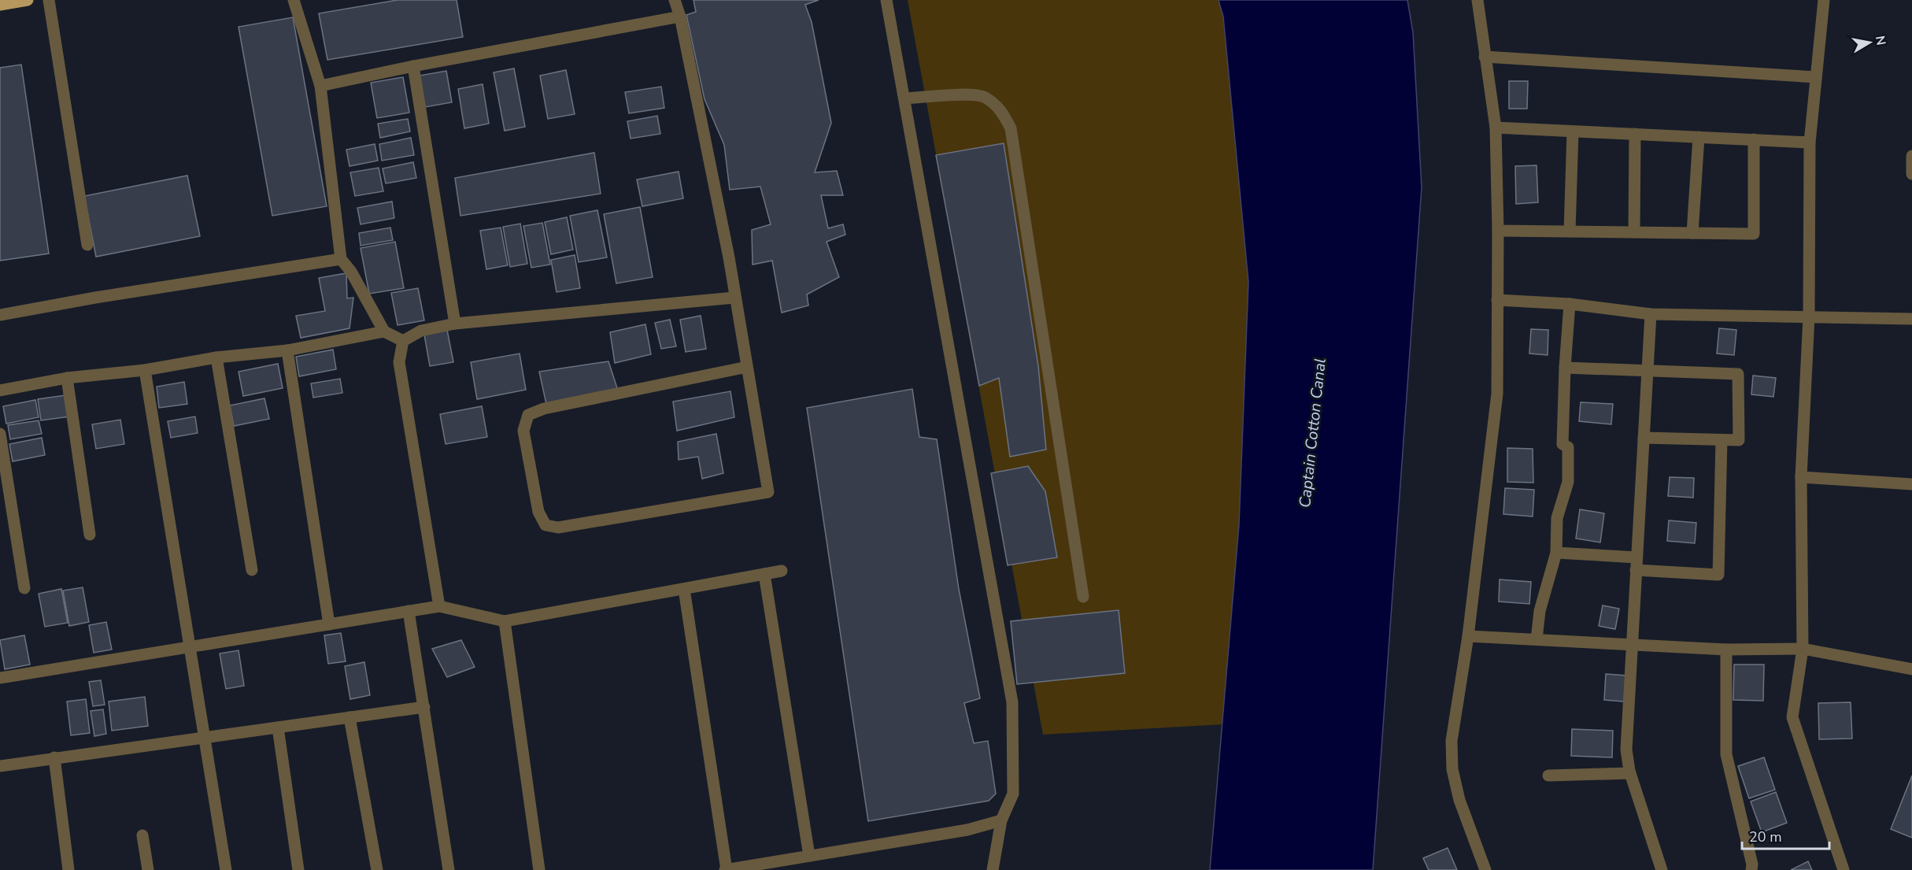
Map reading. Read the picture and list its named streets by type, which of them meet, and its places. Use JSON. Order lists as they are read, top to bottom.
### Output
{
  "water": ["Captain Cotton Canal"],
  "scale_bar": "20 m",
  "north": "right"
}
